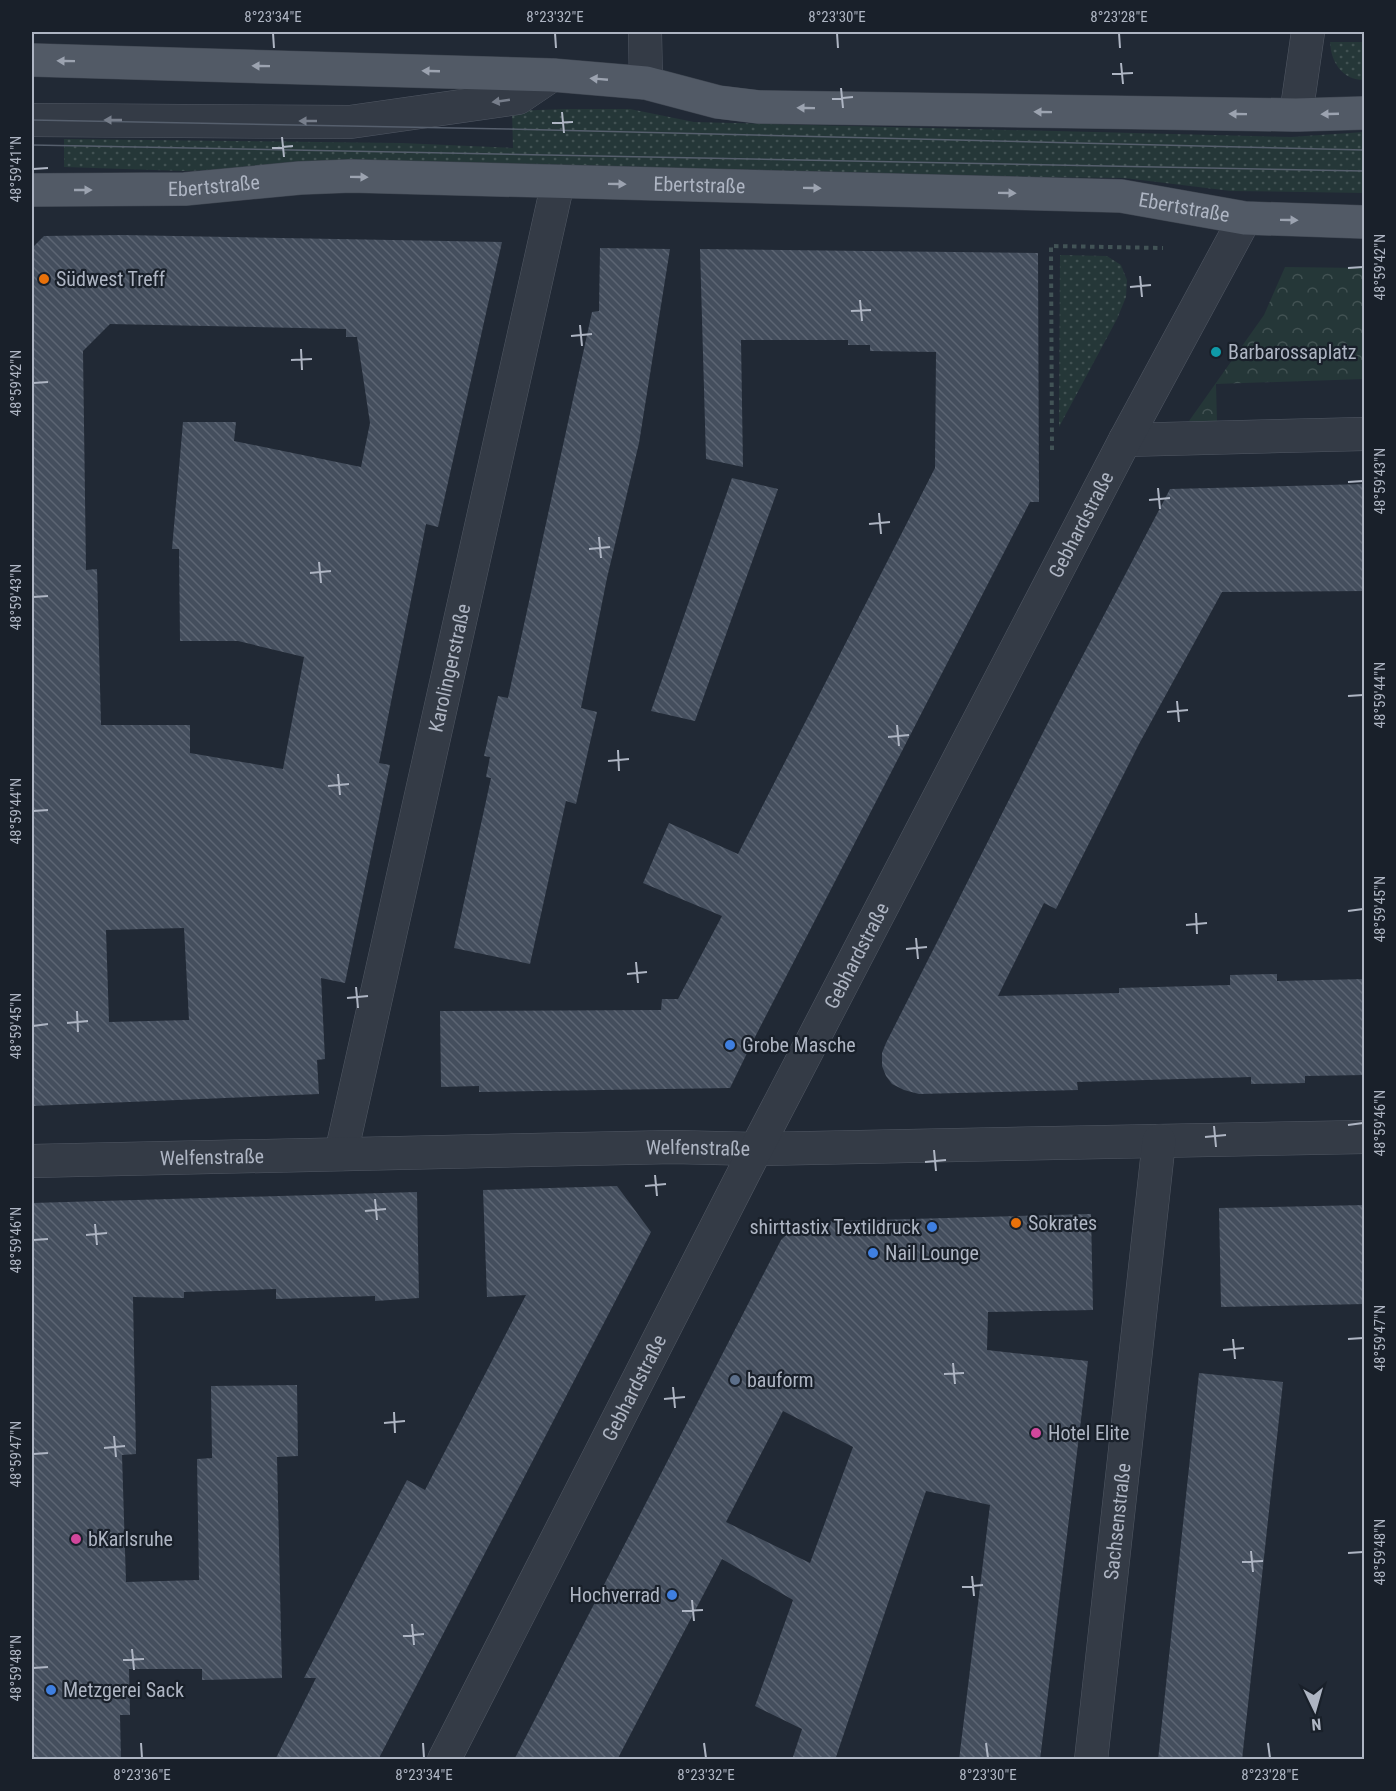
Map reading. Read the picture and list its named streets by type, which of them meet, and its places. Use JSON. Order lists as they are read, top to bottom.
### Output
{
  "streets": {
    "main road": ["Ebertstraße"],
    "street": [
      "Gebhardstraße",
      "Karolingerstraße",
      "Welfenstraße",
      "Sachsenstraße"
    ]
  },
  "crossings": [
    ["Ebertstraße", "Gebhardstraße"],
    ["Ebertstraße", "Karolingerstraße"],
    ["Gebhardstraße", "Welfenstraße"],
    ["Karolingerstraße", "Welfenstraße"],
    ["Welfenstraße", "Sachsenstraße"]
  ],
  "places": [
    "Südwest Treff",
    "Barbarossaplatz",
    "Grobe Masche",
    "Sokrates",
    "shirttastix Textildruck",
    "Nail Lounge",
    "bauform",
    "Hotel Elite",
    "bKarlsruhe",
    "Hochverrad",
    "Metzgerei Sack"
  ],
  "north": "bottom",
  "coordinates": [
    "8°23'34\"E",
    "8°23'32\"E",
    "8°23'30\"E",
    "8°23'28\"E",
    "48°59'41\"N",
    "48°59'42\"N",
    "48°59'43\"N",
    "48°59'44\"N",
    "48°59'45\"N",
    "48°59'46\"N",
    "48°59'47\"N",
    "48°59'48\"N",
    "8°23'36\"E"
  ]
}
